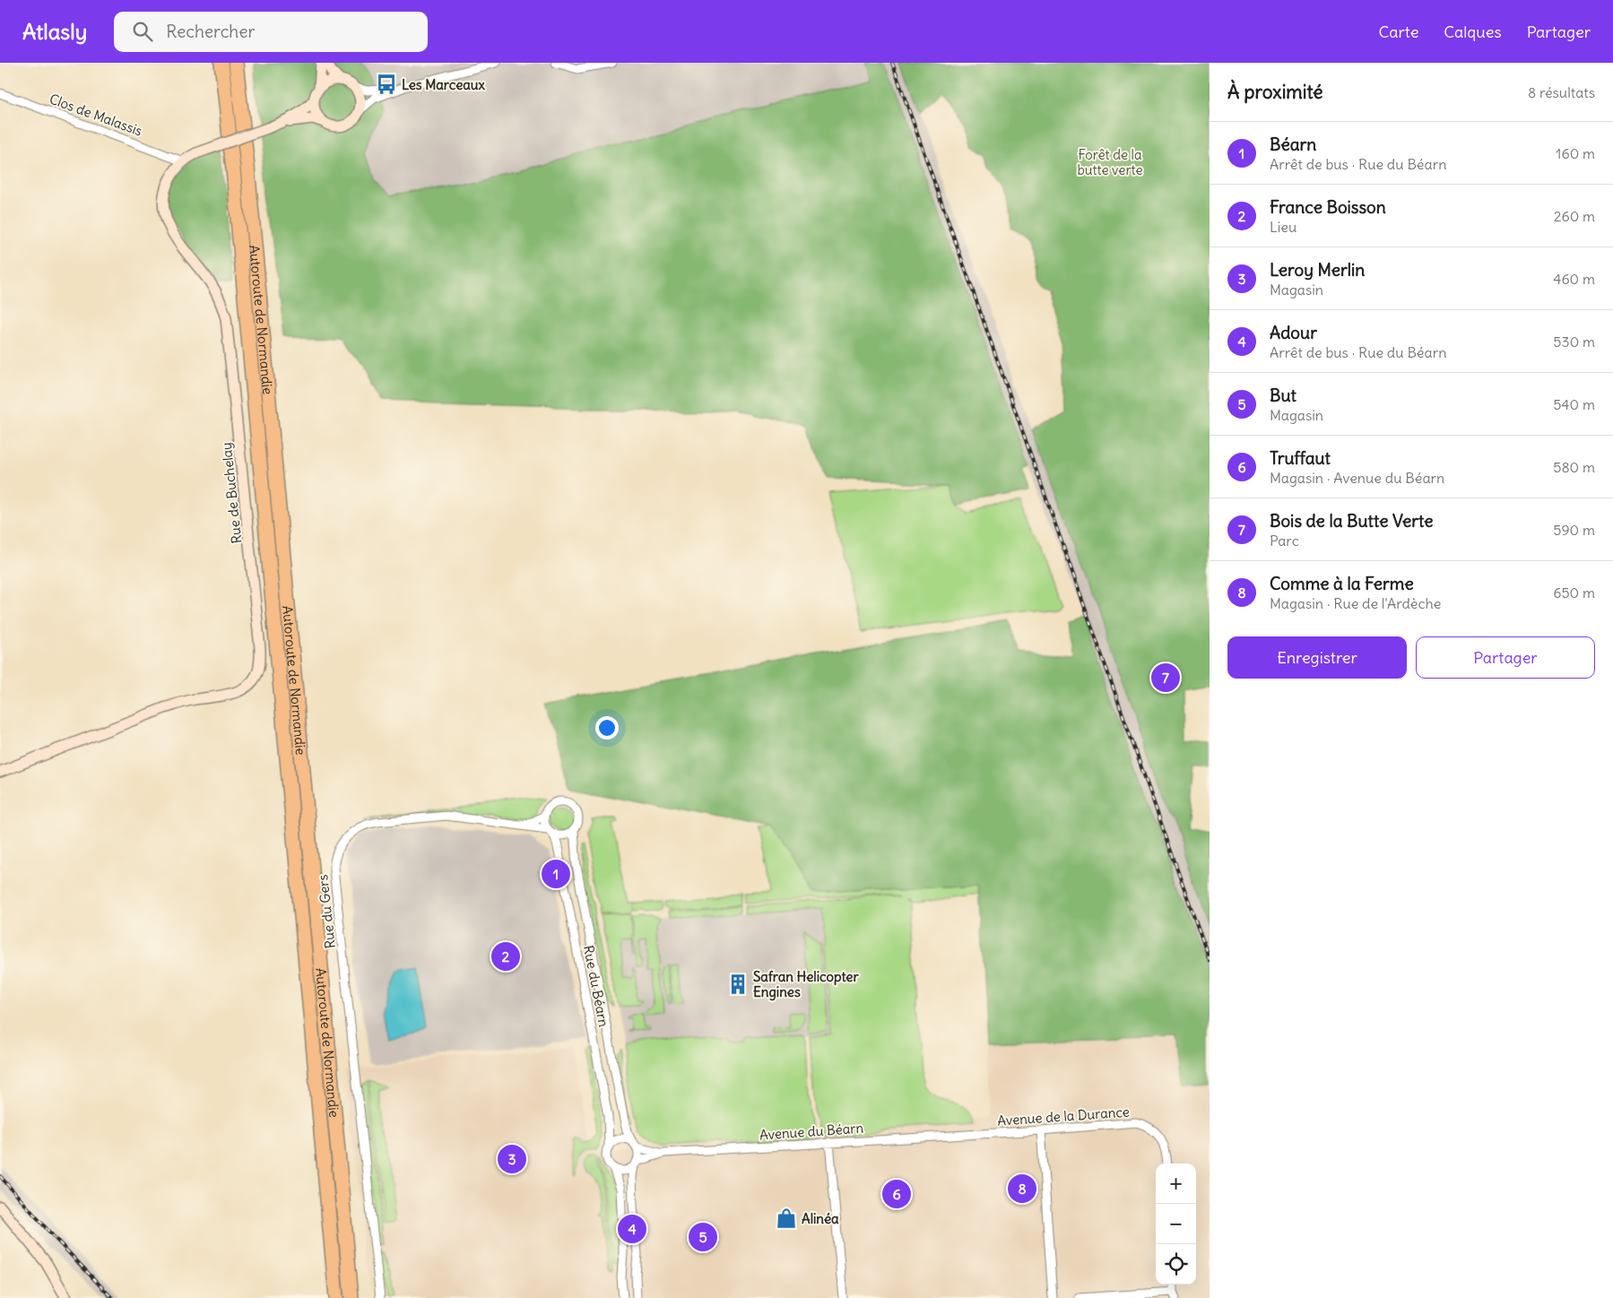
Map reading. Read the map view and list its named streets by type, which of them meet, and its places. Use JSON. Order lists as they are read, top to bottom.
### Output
{
  "streets": {
    "highway": ["Autoroute de Normandie"],
    "street": [
      "Clos de Malassis",
      "Rue de Buchelay",
      "Rue du Gers",
      "Rue du Béarn",
      "Avenue de la Durance",
      "Avenue du Béarn"
    ]
  },
  "crossings": [
    ["Clos de Malassis", "Rue de Buchelay"],
    ["Rue du Gers", "Rue du Béarn"],
    ["Rue du Béarn", "Avenue du Béarn"],
    ["Avenue de la Durance", "Avenue du Béarn"]
  ],
  "parks": ["Forêt de la butte verte"],
  "places": {
    "bus stop": ["Les Marceaux"],
    "building": ["Safran Helicopter Engines"],
    "shop": ["Alinéa"]
  },
  "page": {
    "header": "Atlasly",
    "search": "Rechercher",
    "nav": ["Carte", "Calques", "Partager"],
    "heading": ["À proximité", "8 résultats"],
    "list": [
      {
        "mark": "1",
        "name": "Béarn",
        "note": "Arrêt de bus · Rue du Béarn",
        "value": "160 m"
      },
      {
        "mark": "2",
        "name": "France Boisson",
        "note": "Lieu",
        "value": "260 m"
      },
      {
        "mark": "3",
        "name": "Leroy Merlin",
        "note": "Magasin",
        "value": "460 m"
      },
      {
        "mark": "4",
        "name": "Adour",
        "note": "Arrêt de bus · Rue du Béarn",
        "value": "530 m"
      },
      {
        "mark": "5",
        "name": "But",
        "note": "Magasin",
        "value": "540 m"
      },
      {
        "mark": "6",
        "name": "Truffaut",
        "note": "Magasin · Avenue du Béarn",
        "value": "580 m"
      },
      {
        "mark": "7",
        "name": "Bois de la Butte Verte",
        "note": "Parc",
        "value": "590 m"
      },
      {
        "mark": "8",
        "name": "Comme à la Ferme",
        "note": "Magasin · Rue de l'Ardèche",
        "value": "650 m"
      }
    ],
    "buttons": ["Enregistrer", "Partager"],
    "pins": [
      "7",
      "1",
      "2",
      "3",
      "8",
      "6",
      "4",
      "5"
    ],
    "map_buttons": ["+", "−"]
  }
}
